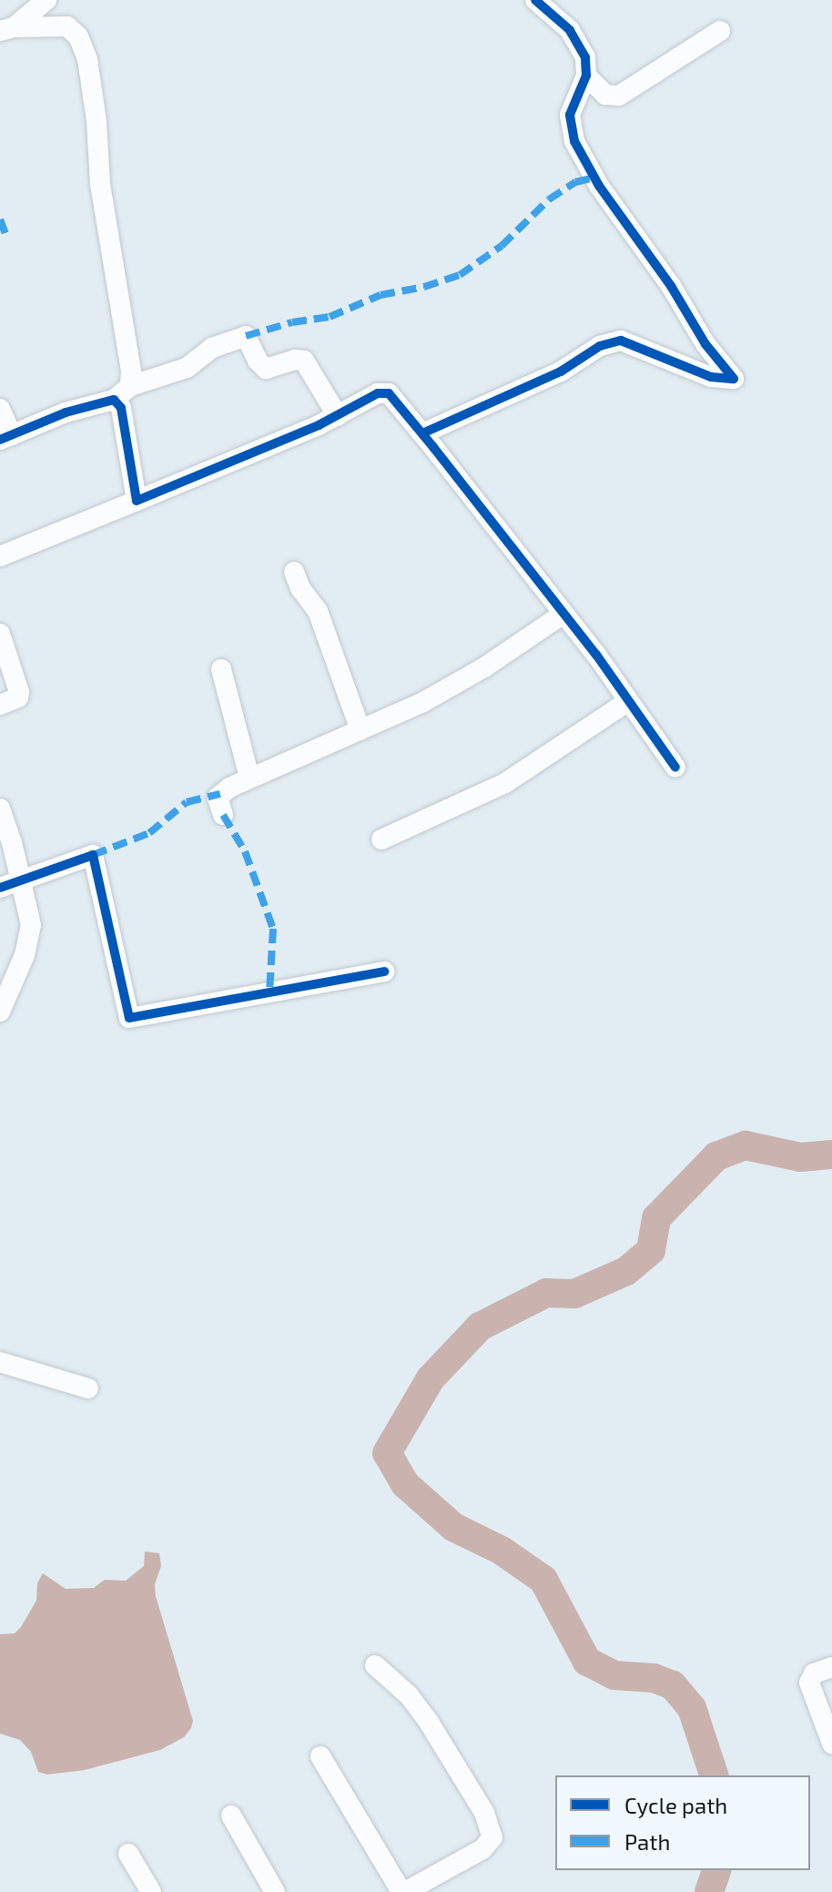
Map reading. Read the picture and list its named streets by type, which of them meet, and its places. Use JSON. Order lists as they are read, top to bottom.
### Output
{
  "legend": ["Cycle path", "Path"]
}
